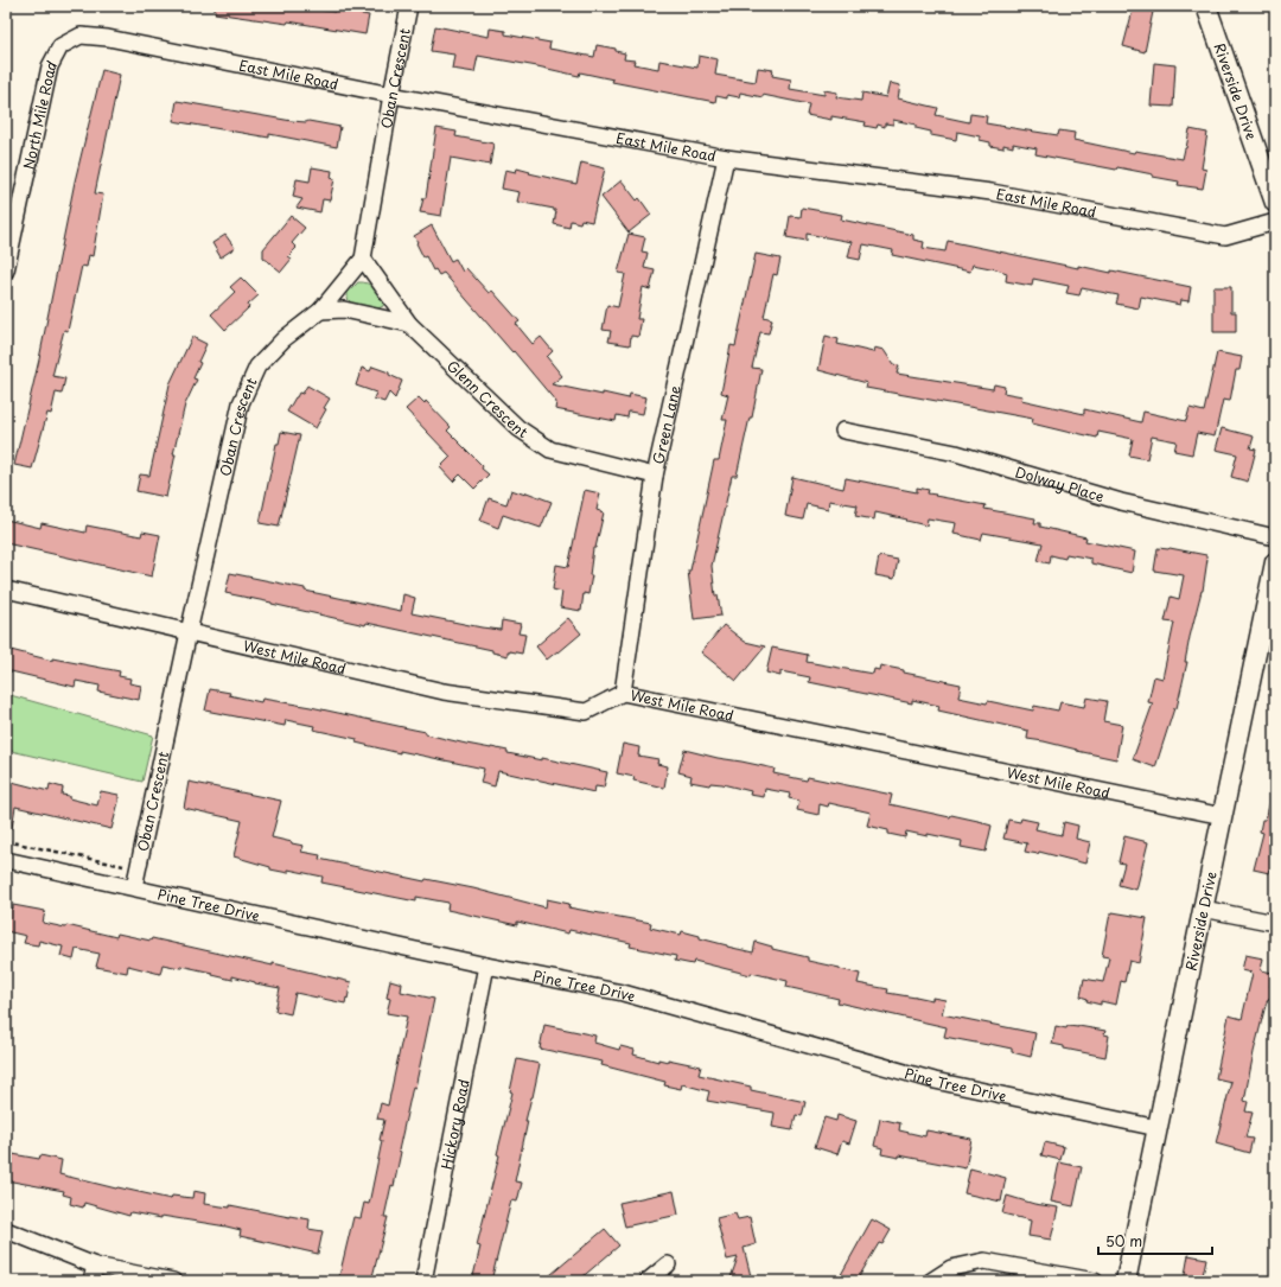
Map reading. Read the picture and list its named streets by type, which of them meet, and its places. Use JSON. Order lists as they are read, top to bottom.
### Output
{
  "streets": {
    "main road": ["Riverside Drive"],
    "street": [
      "East Mile Road",
      "Oban Crescent",
      "North Mile Road",
      "Glenn Crescent",
      "Green Lane",
      "Dolway Place",
      "West Mile Road",
      "Pine Tree Drive",
      "Hickory Road"
    ]
  },
  "crossings": [
    ["East Mile Road", "Oban Crescent"],
    ["East Mile Road", "North Mile Road"],
    ["East Mile Road", "Green Lane"],
    ["Oban Crescent", "Glenn Crescent"],
    ["Oban Crescent", "West Mile Road"],
    ["Oban Crescent", "Pine Tree Drive"],
    ["Riverside Drive", "West Mile Road"],
    ["Riverside Drive", "Pine Tree Drive"],
    ["Glenn Crescent", "Green Lane"],
    ["Green Lane", "West Mile Road"],
    ["Pine Tree Drive", "Hickory Road"]
  ],
  "scale_bar": "50 m"
}
